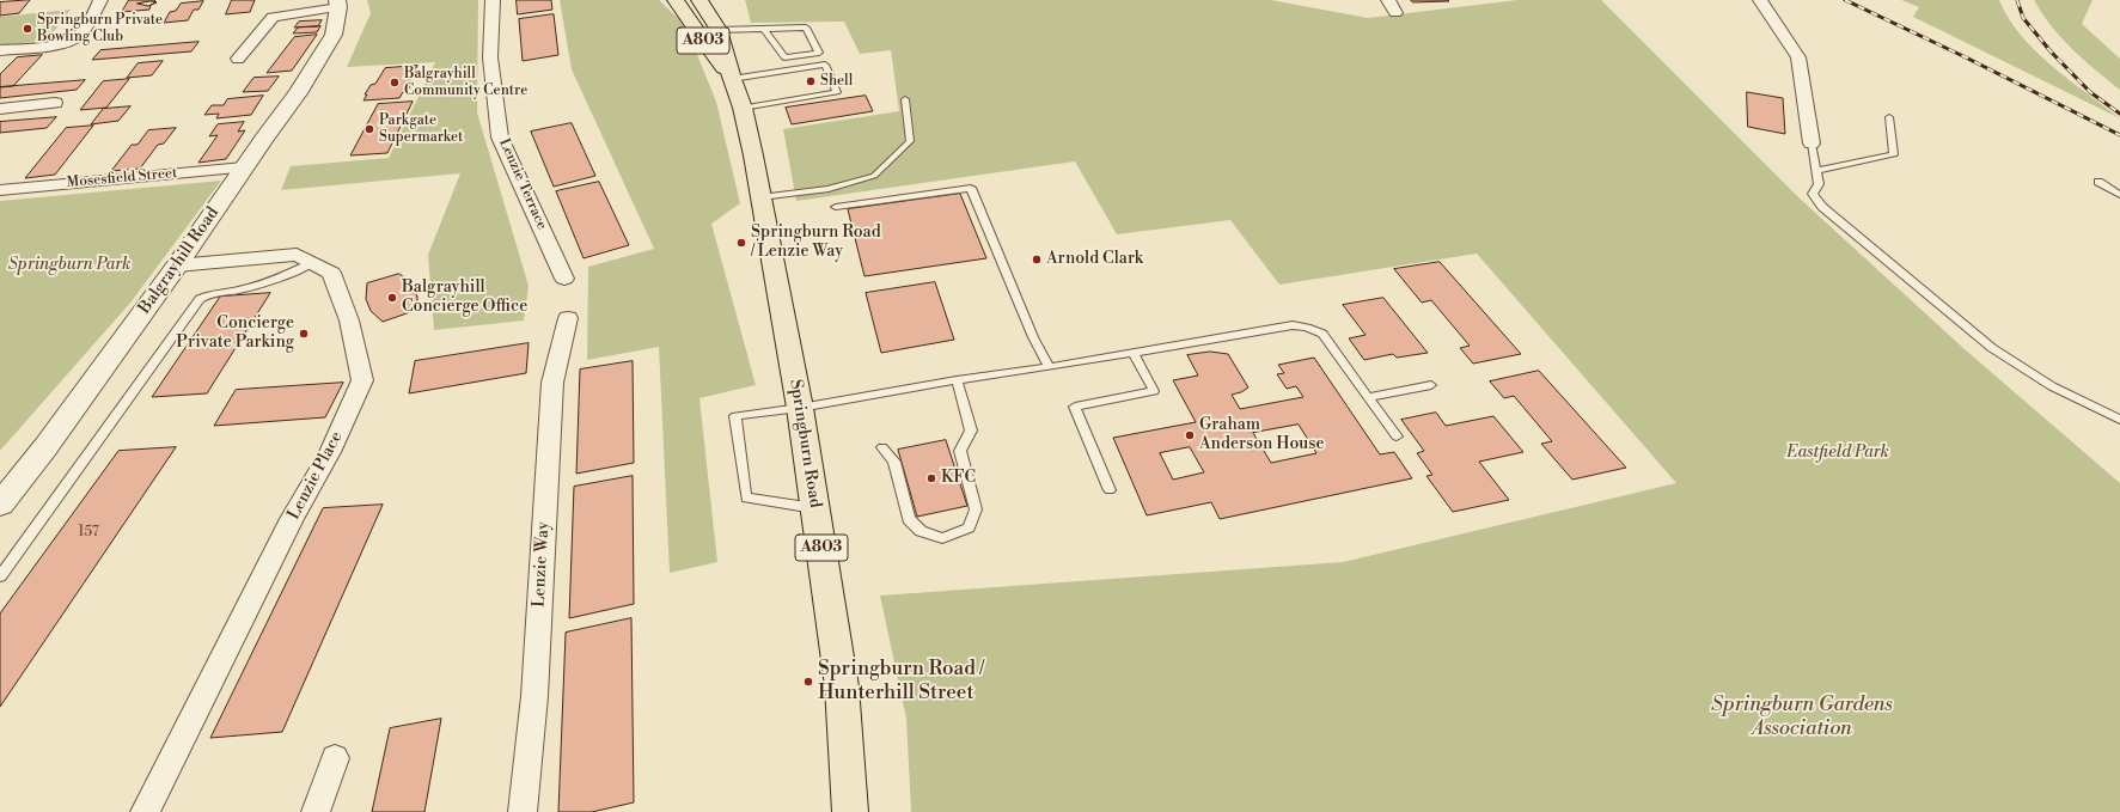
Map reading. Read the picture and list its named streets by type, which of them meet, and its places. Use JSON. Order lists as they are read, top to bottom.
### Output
{
  "streets": {
    "main road": ["A803", "Springburn Road"],
    "street": [
      "Mosesfield Street",
      "Lenzie Terrace",
      "Balgrayhill Road",
      "Lenzie Place",
      "Lenzie Way"
    ]
  },
  "crossings": [
    ["Mosesfield Street", "Balgrayhill Road"],
    ["Balgrayhill Road", "Lenzie Place"]
  ],
  "parks": ["Springburn Park", "Eastfield Park", "Springburn Gardens Association"],
  "places": [
    "Springburn Private Bowling Club",
    "Shell",
    "Balgrayhill Community Centre",
    "Parkgate Supermarket",
    "Springburn Road / Lenzie Way",
    "Arnold Clark",
    "Balgrayhill Concierge Office",
    "Concierge Private Parking",
    "Graham Anderson House",
    "KFC",
    "Springburn Road / Hunterhill Street"
  ],
  "house_numbers": ["157"]
}
